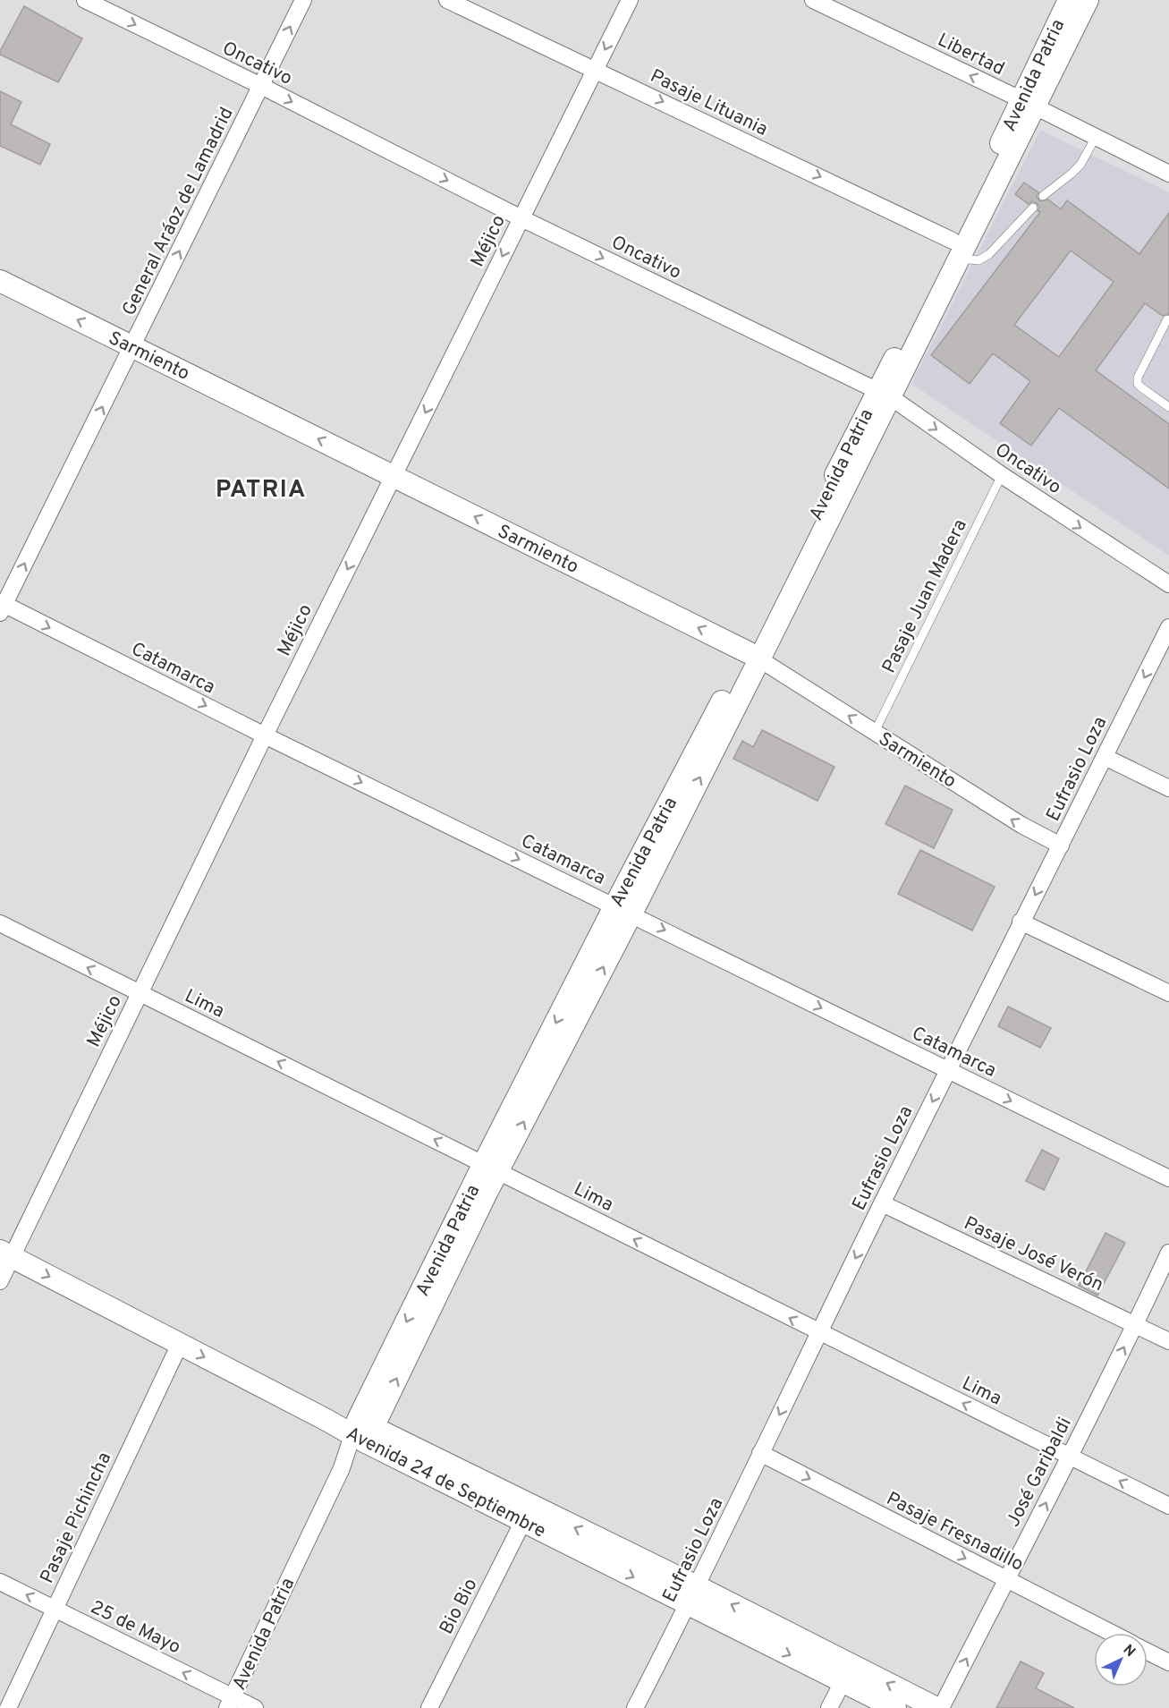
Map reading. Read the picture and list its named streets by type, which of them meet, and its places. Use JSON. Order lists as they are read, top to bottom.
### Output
{
  "streets": {
    "main road": ["Avenida Patria", "Sarmiento", "Avenida 24 de Septiembre"],
    "street": [
      "Libertad",
      "Oncativo",
      "Pasaje Lituania",
      "General Aráoz de Lamadrid",
      "Méjico",
      "Catamarca",
      "Eufrasio Loza",
      "Lima",
      "Pasaje José Verón",
      "José Garibaldi",
      "Pasaje Pichincha",
      "Pasaje Fresnadillo",
      "Bio Bio",
      "25 de Mayo"
    ],
    "lane": ["Pasaje Juan Madera"]
  },
  "crossings": [
    ["Libertad", "Avenida Patria"],
    ["Oncativo", "Avenida Patria"],
    ["Oncativo", "General Aráoz de Lamadrid"],
    ["Oncativo", "Méjico"],
    ["Oncativo", "Pasaje Juan Madera"],
    ["Avenida Patria", "Pasaje Lituania"],
    ["Avenida Patria", "Sarmiento"],
    ["Avenida Patria", "Catamarca"],
    ["Avenida Patria", "Lima"],
    ["Avenida Patria", "Avenida 24 de Septiembre"],
    ["Avenida Patria", "25 de Mayo"],
    ["Pasaje Lituania", "Méjico"],
    ["General Aráoz de Lamadrid", "Sarmiento"],
    ["General Aráoz de Lamadrid", "Catamarca"],
    ["Méjico", "Sarmiento"],
    ["Méjico", "Catamarca"],
    ["Méjico", "Lima"],
    ["Méjico", "Avenida 24 de Septiembre"],
    ["Sarmiento", "Pasaje Juan Madera"],
    ["Sarmiento", "Eufrasio Loza"],
    ["Catamarca", "Eufrasio Loza"],
    ["Eufrasio Loza", "Lima"],
    ["Eufrasio Loza", "Pasaje José Verón"],
    ["Eufrasio Loza", "Avenida 24 de Septiembre"],
    ["Eufrasio Loza", "Pasaje Fresnadillo"],
    ["Lima", "José Garibaldi"],
    ["Pasaje José Verón", "José Garibaldi"],
    ["José Garibaldi", "Pasaje Fresnadillo"],
    ["Avenida 24 de Septiembre", "Pasaje Pichincha"],
    ["Avenida 24 de Septiembre", "Bio Bio"],
    ["Pasaje Pichincha", "25 de Mayo"]
  ],
  "one_way": [
    "Libertad",
    "Oncativo",
    "Pasaje Lituania",
    "General Aráoz de Lamadrid",
    "Méjico",
    "Sarmiento",
    "Catamarca",
    "Eufrasio Loza",
    "Lima",
    "José Garibaldi",
    "Pasaje Fresnadillo",
    "25 de Mayo"
  ],
  "districts": ["PATRIA"],
  "north": "top right"
}
